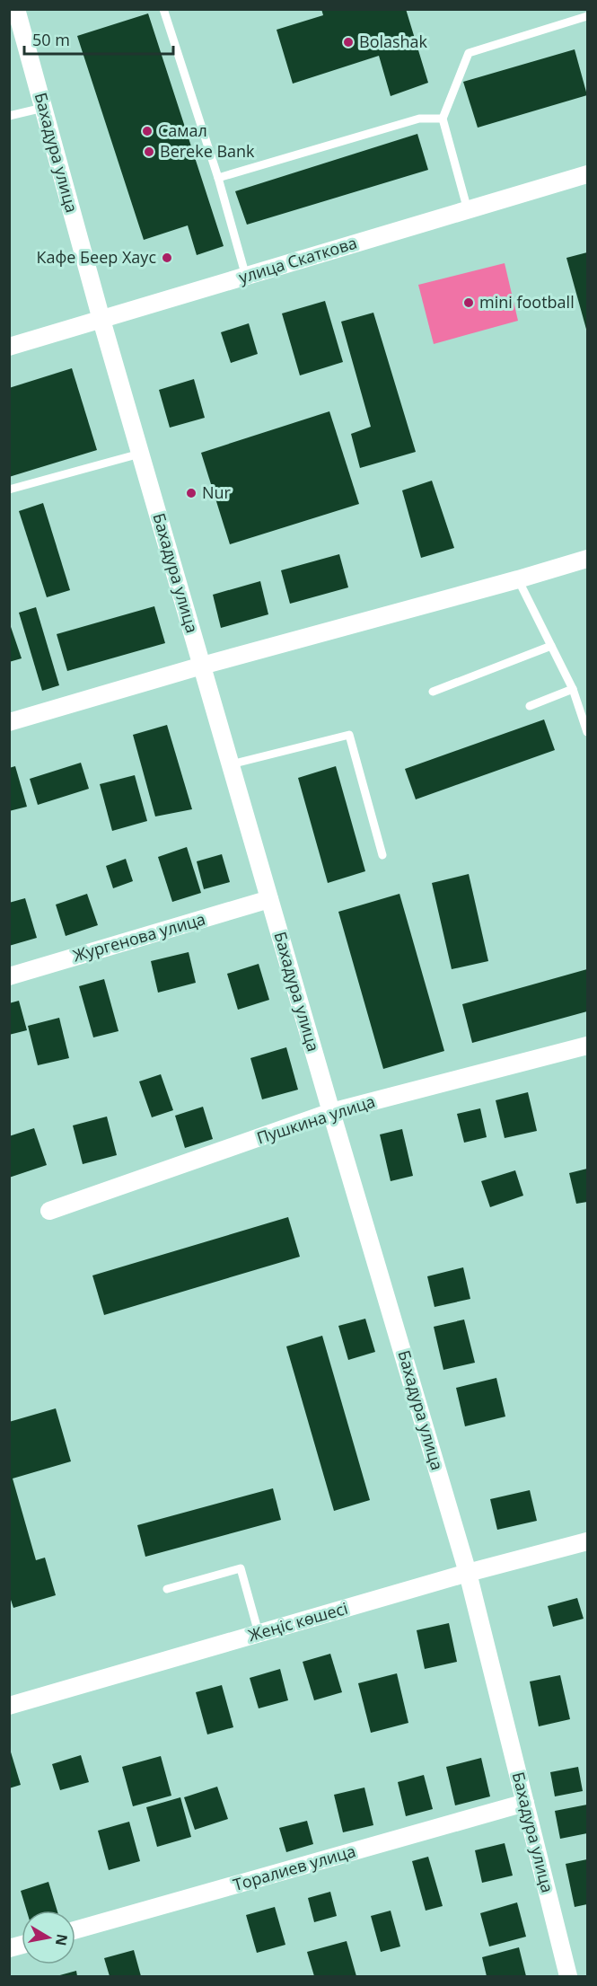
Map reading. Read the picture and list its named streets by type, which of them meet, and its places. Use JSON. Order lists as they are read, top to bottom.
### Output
{
  "streets": {
    "street": [
      "Бахадура улица",
      "улица Скаткова",
      "Жургенова улица",
      "Пушкина улица",
      "Жеңіс көшесі",
      "Торалиев улица"
    ]
  },
  "crossings": [
    ["Бахадура улица", "улица Скаткова"],
    ["Бахадура улица", "Жургенова улица"],
    ["Бахадура улица", "Пушкина улица"],
    ["Бахадура улица", "Жеңіс көшесі"],
    ["Бахадура улица", "Торалиев улица"]
  ],
  "places": [
    "Bolashak",
    "Самал",
    "Bereke Bank",
    "Кафе Беер Хаус",
    "mini football",
    "Nur"
  ],
  "scale_bar": "50 m",
  "north": "right"
}
